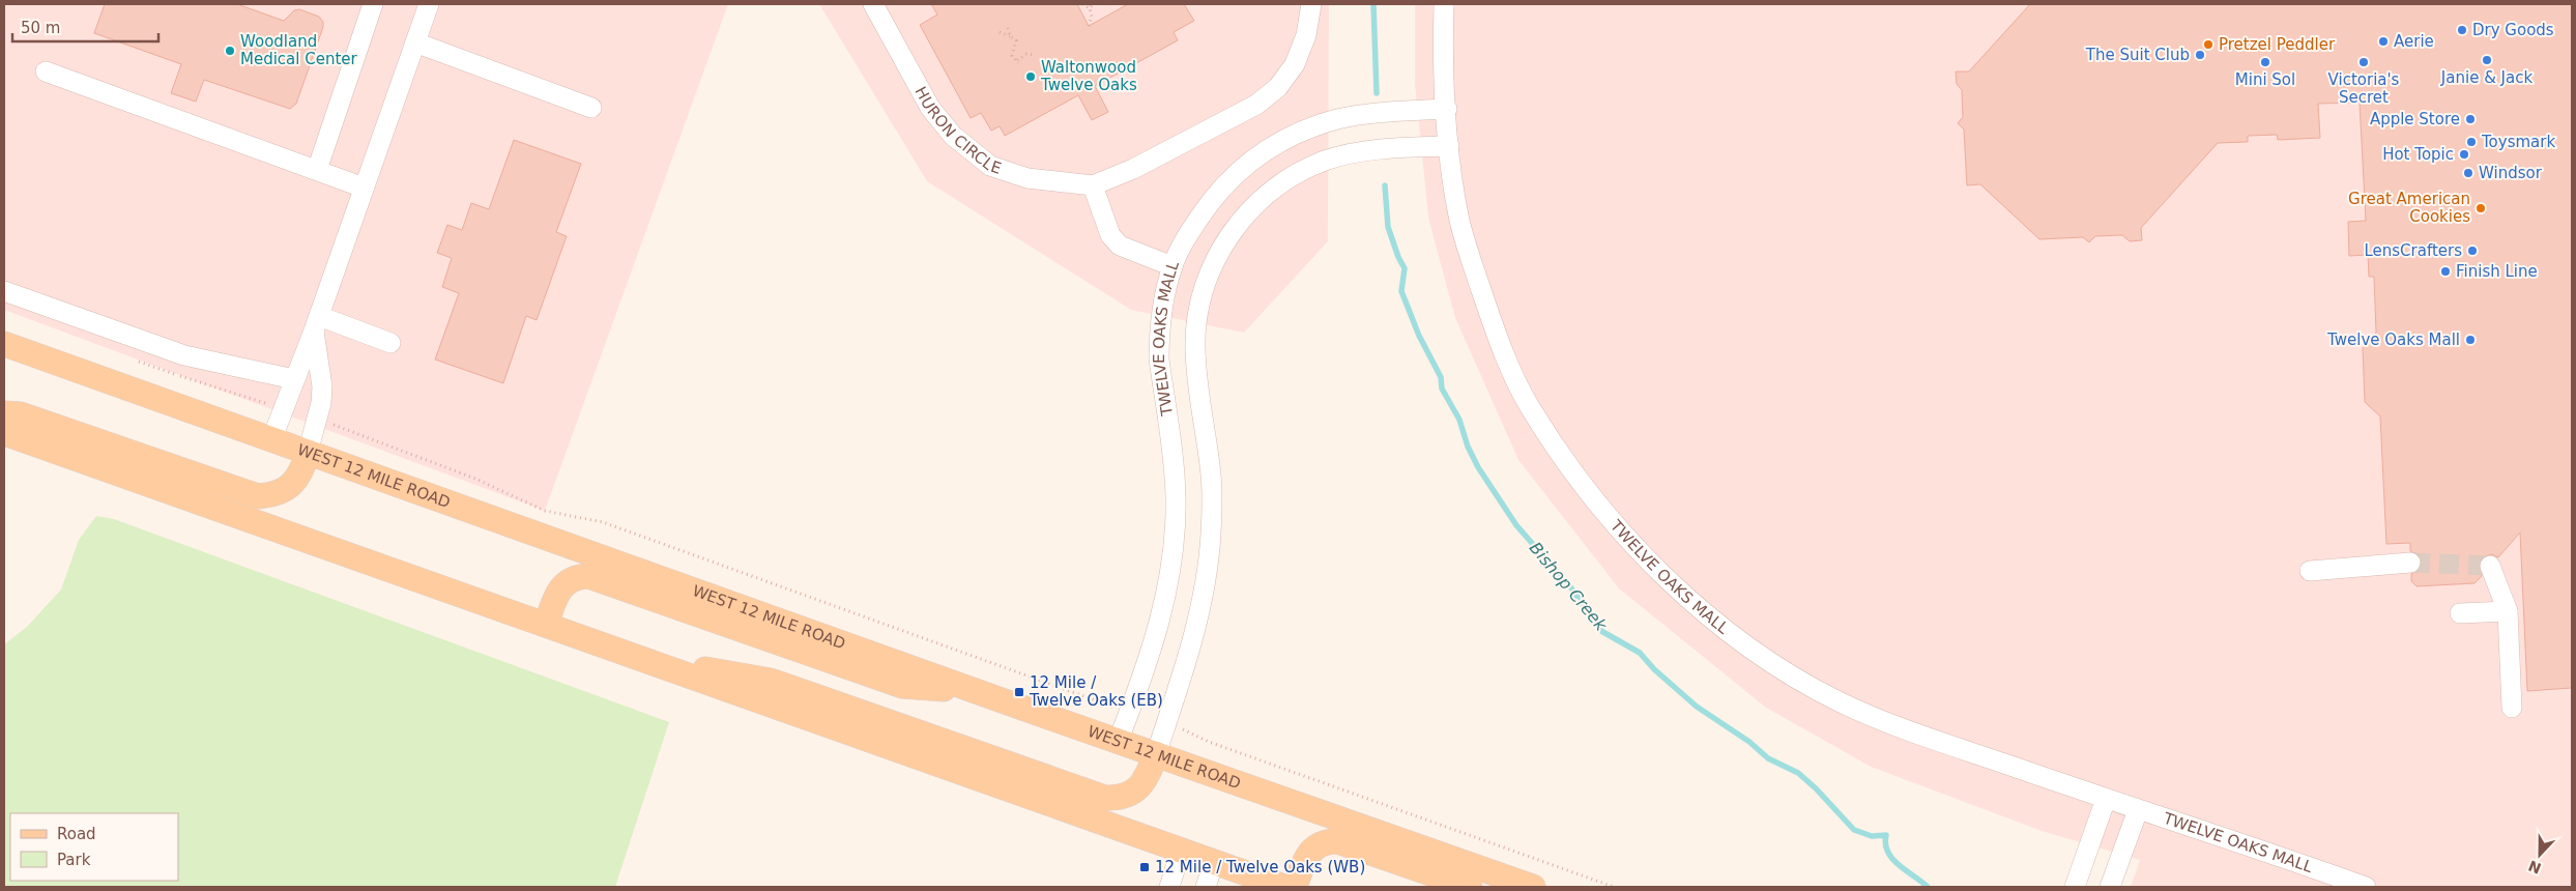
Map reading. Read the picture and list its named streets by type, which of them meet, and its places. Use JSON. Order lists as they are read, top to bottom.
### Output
{
  "streets": {
    "main road": ["WEST 12 MILE ROAD"],
    "street": ["HURON CIRCLE", "TWELVE OAKS MALL"]
  },
  "crossings": [
    ["TWELVE OAKS MALL", "WEST 12 MILE ROAD"]
  ],
  "water": ["Bishop Creek"],
  "places": {
    "other": [
      "Dry Goods",
      "Aerie",
      "Pretzel Peddler",
      "Woodland Medical Center",
      "The Suit Club",
      "Janie & Jack",
      "Mini Sol",
      "Victoria's Secret",
      "Waltonwood Twelve Oaks",
      "Apple Store",
      "Toysmark",
      "Hot Topic",
      "Windsor",
      "Great American Cookies",
      "LensCrafters",
      "Finish Line",
      "Twelve Oaks Mall"
    ],
    "transit": ["12 Mile / Twelve Oaks (EB)", "12 Mile / Twelve Oaks (WB)"]
  },
  "legend": ["Road", "Park"],
  "scale_bar": "50 m",
  "north": "bottom"
}
